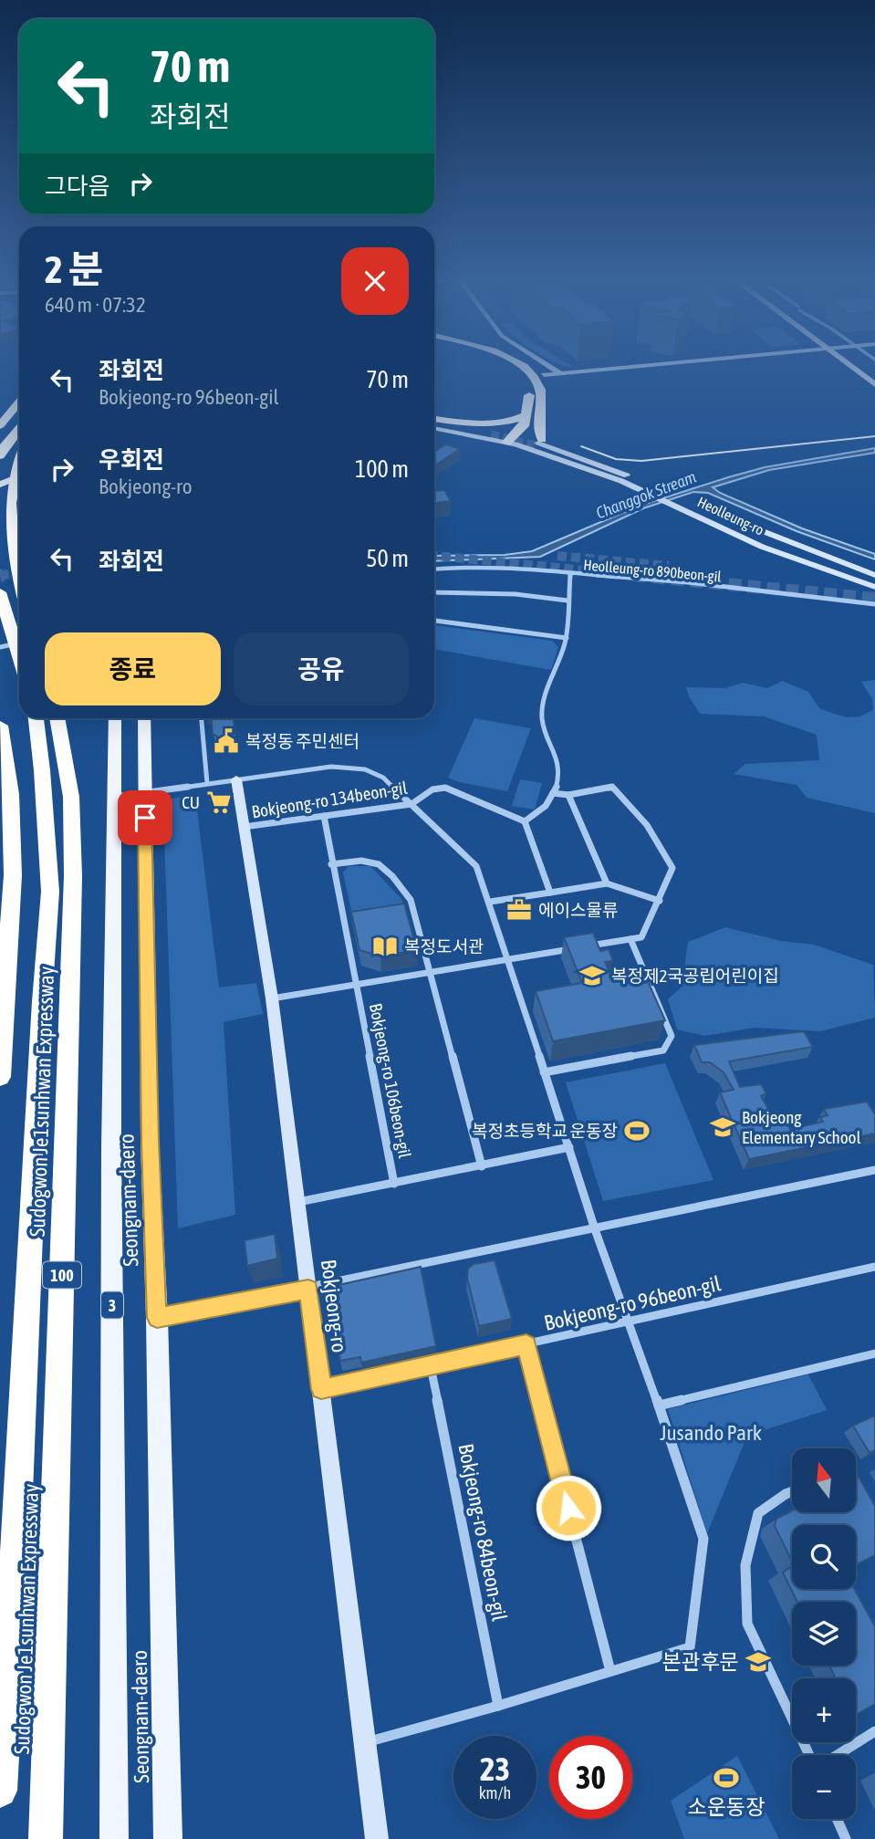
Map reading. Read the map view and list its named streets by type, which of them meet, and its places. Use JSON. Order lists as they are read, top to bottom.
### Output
{
  "streets": {
    "highway": ["Sudogwon Je1sunhwan Expressway", "100"],
    "main road": ["Seongnam-daero", "3"],
    "street": [
      "Heolleung-ro",
      "Heolleung-ro 890beon-gil",
      "Bokjeong-ro 134beon-gil",
      "Bokjeong-ro 106beon-gil",
      "Bokjeong-ro 96beon-gil",
      "Bokjeong-ro",
      "Bokjeong-ro 84beon-gil"
    ]
  },
  "crossings": [
    ["Bokjeong-ro 134beon-gil", "Bokjeong-ro 106beon-gil"],
    ["Bokjeong-ro 134beon-gil", "Bokjeong-ro"],
    ["Bokjeong-ro 106beon-gil", "Bokjeong-ro"],
    ["Bokjeong-ro 96beon-gil", "Bokjeong-ro"],
    ["Bokjeong-ro 96beon-gil", "Bokjeong-ro 84beon-gil"]
  ],
  "water": ["Changgok Stream"],
  "parks": ["Jusando Park"],
  "places": {
    "public building": ["복정동 주민센터"],
    "supermarket": ["CU"],
    "office": ["에이스물류"],
    "library": ["복정도서관"],
    "school or university": ["복정제2국공립어린이집", "Bokjeong Elementary School", "본관후문"],
    "sports": ["복정초등학교 운동장", "소운동장"]
  },
  "north": "top",
  "page": {
    "turn": ["70 m", "좌회전"],
    "then": "그다음",
    "heading": ["2 분", "640 m · 07:32"],
    "list": [
      {
        "name": "좌회전",
        "note": "Bokjeong-ro 96beon-gil",
        "value": "70 m"
      },
      {
        "name": "우회전",
        "note": "Bokjeong-ro",
        "value": "100 m"
      },
      {
        "name": "좌회전",
        "value": "50 m"
      }
    ],
    "buttons": ["종료", "공유"],
    "map_buttons": ["+", "−"],
    "speed": "23 km/h",
    "limit": "30"
  }
}
